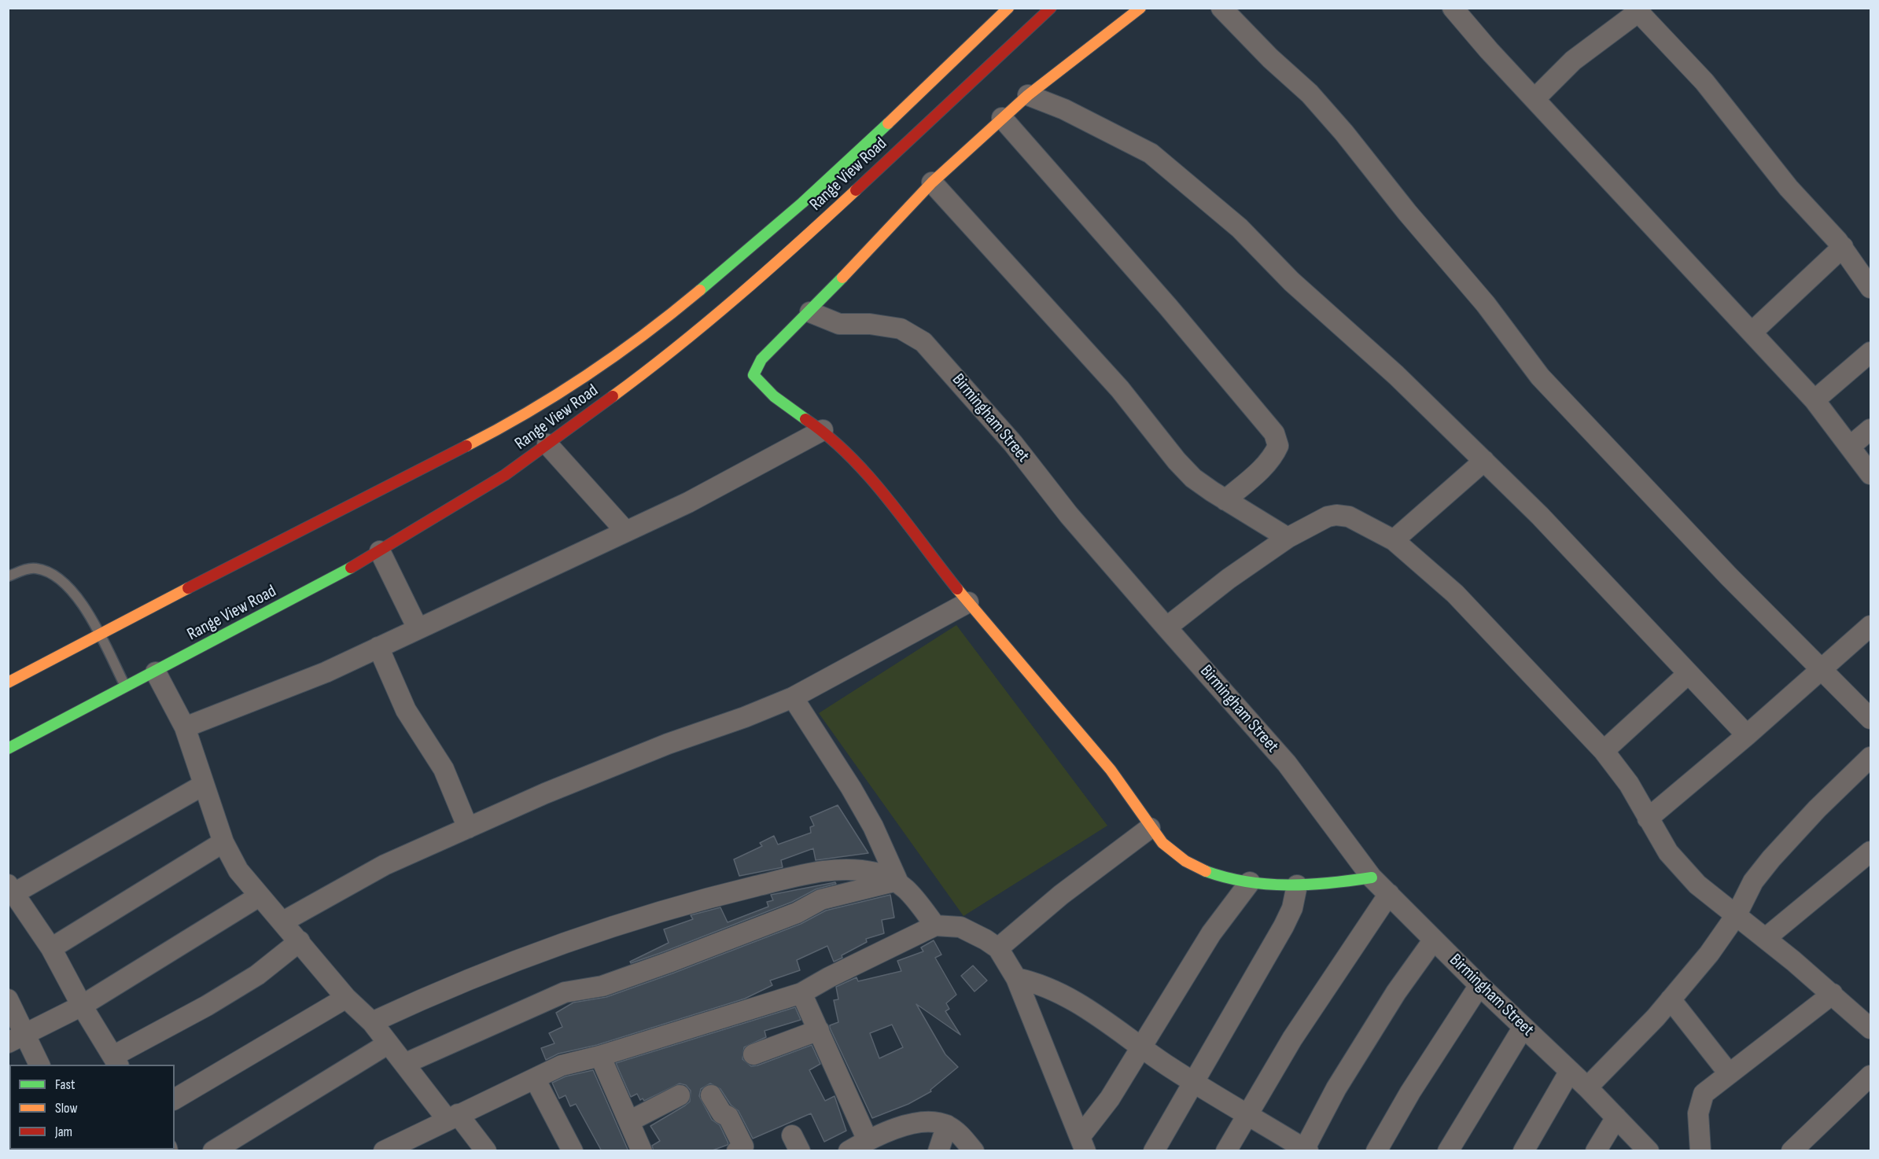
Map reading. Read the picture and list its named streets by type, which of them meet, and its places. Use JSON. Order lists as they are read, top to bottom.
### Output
{
  "streets": {
    "main road": ["Range View Road"],
    "street": ["Birmingham Street"]
  },
  "legend": ["Fast", "Slow", "Jam"]
}
